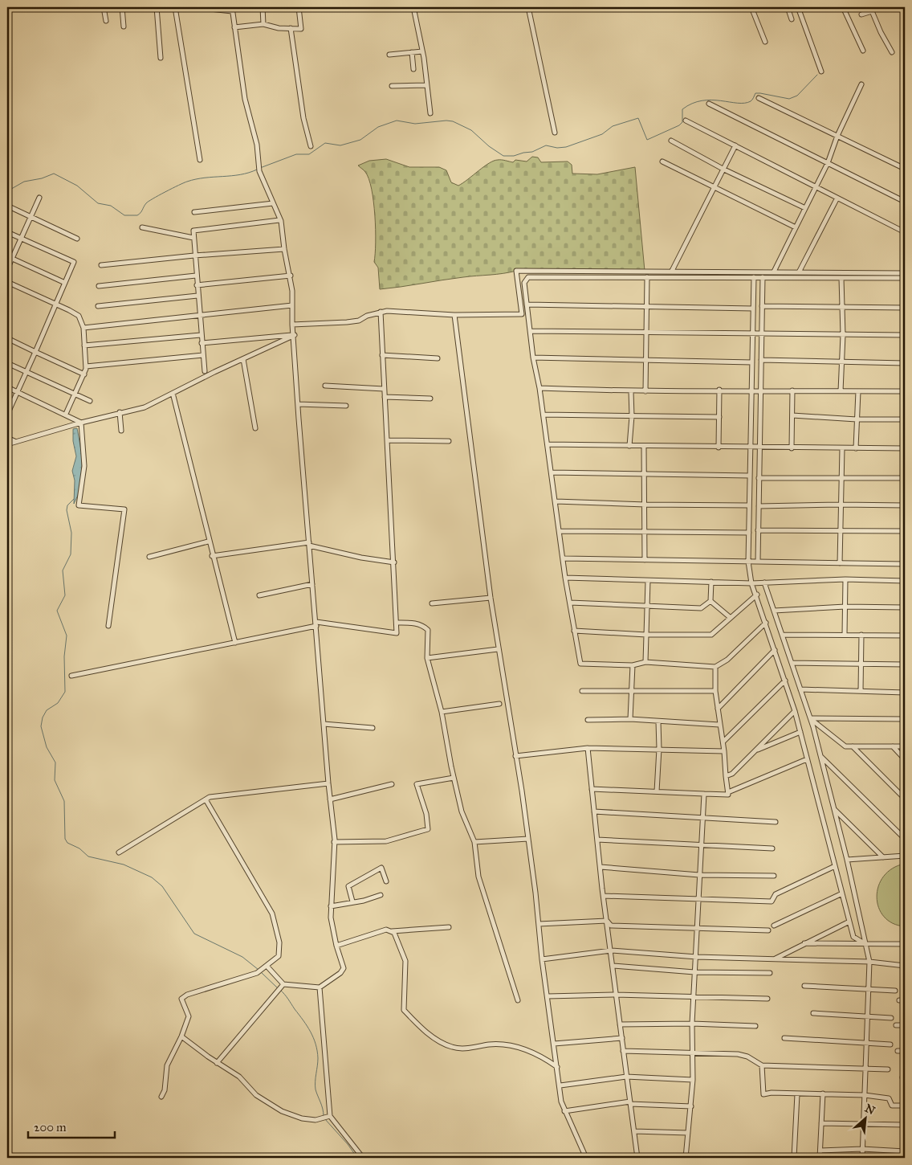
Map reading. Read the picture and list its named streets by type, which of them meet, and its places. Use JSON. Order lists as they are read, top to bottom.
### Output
{
  "scale_bar": "200 m",
  "north": "top right"
}
